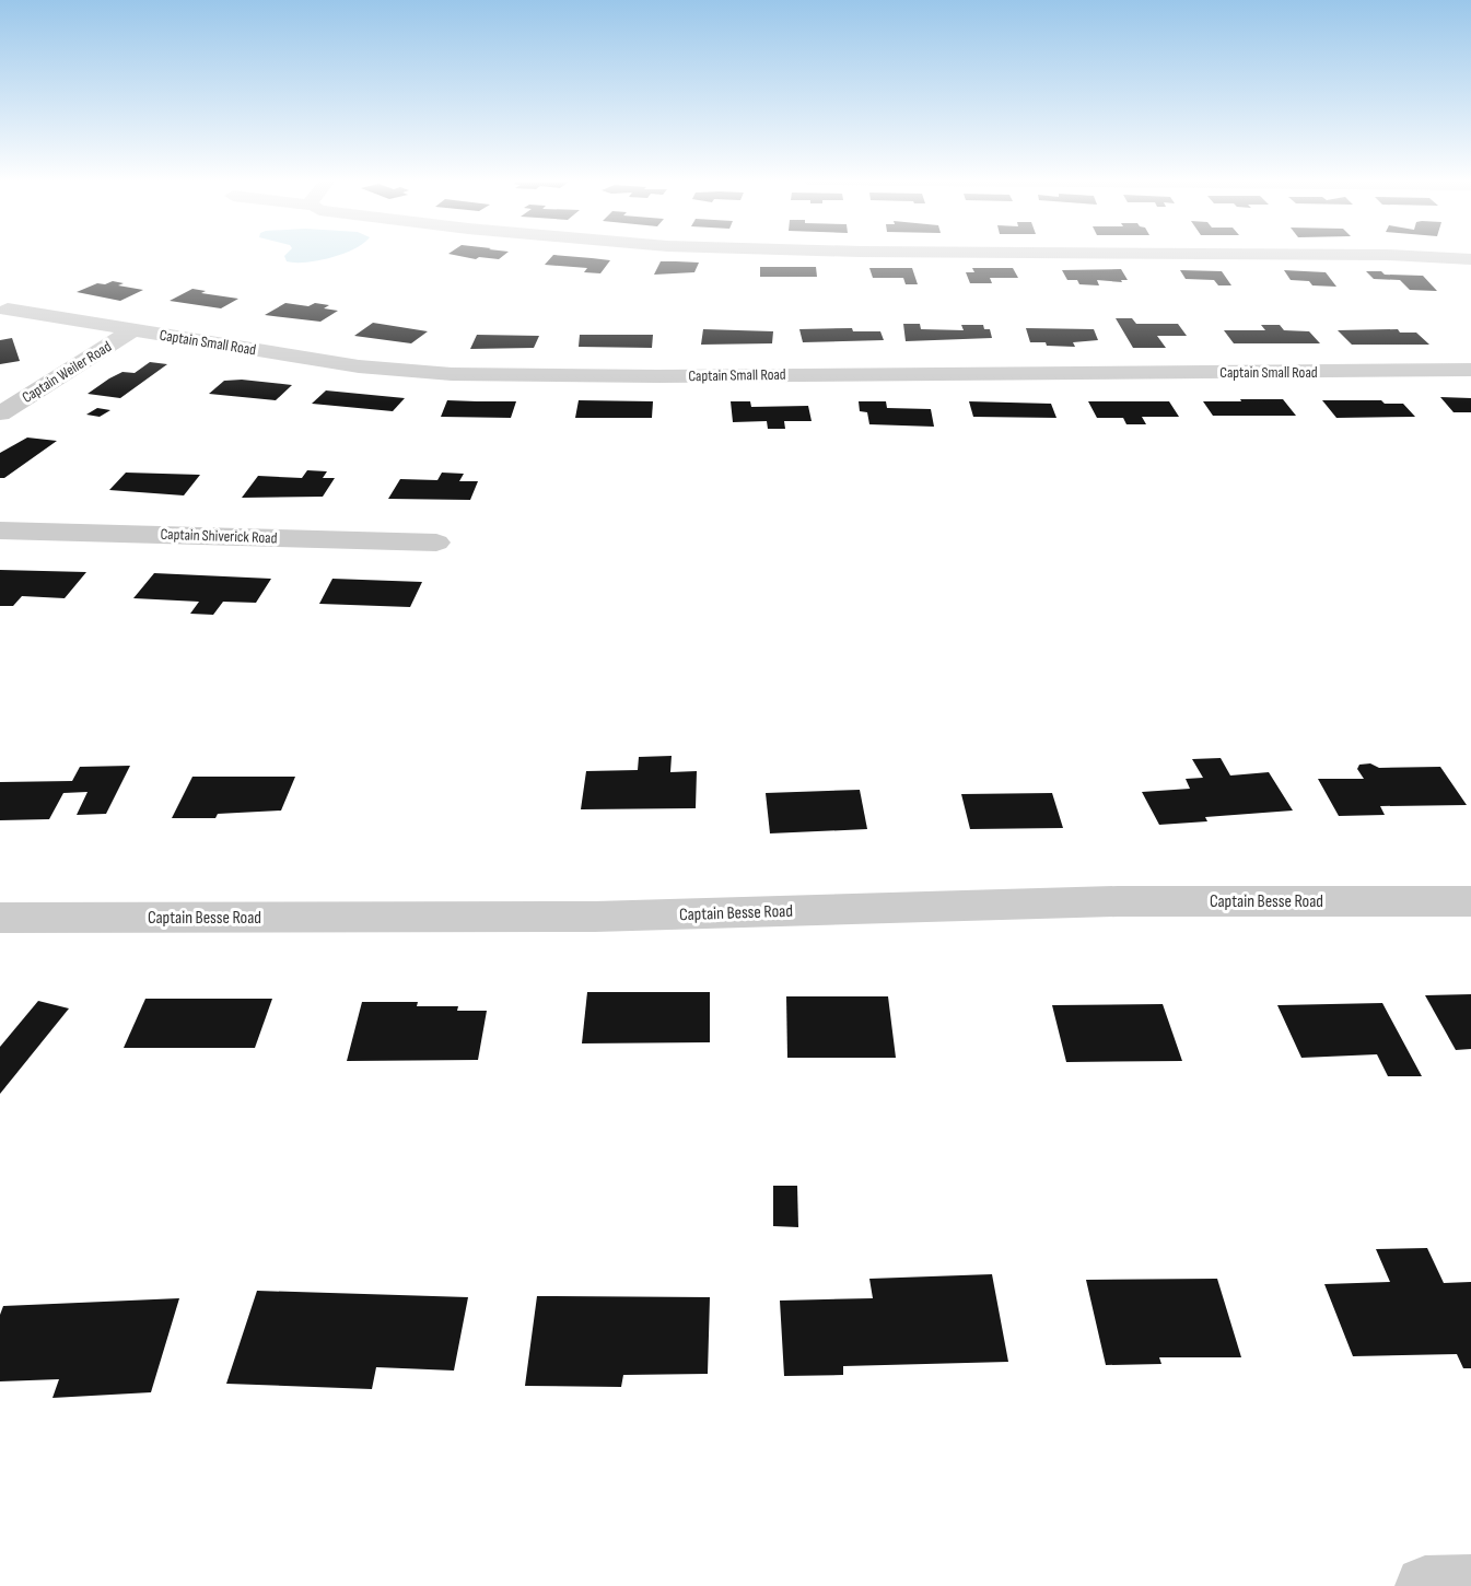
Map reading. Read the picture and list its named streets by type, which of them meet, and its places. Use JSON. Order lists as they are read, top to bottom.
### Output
{
  "streets": {
    "street": [
      "Captain Small Road",
      "Captain Weiler Road",
      "Captain Shiverick Road",
      "Captain Besse Road"
    ]
  },
  "crossings": [
    ["Captain Small Road", "Captain Weiler Road"]
  ]
}
